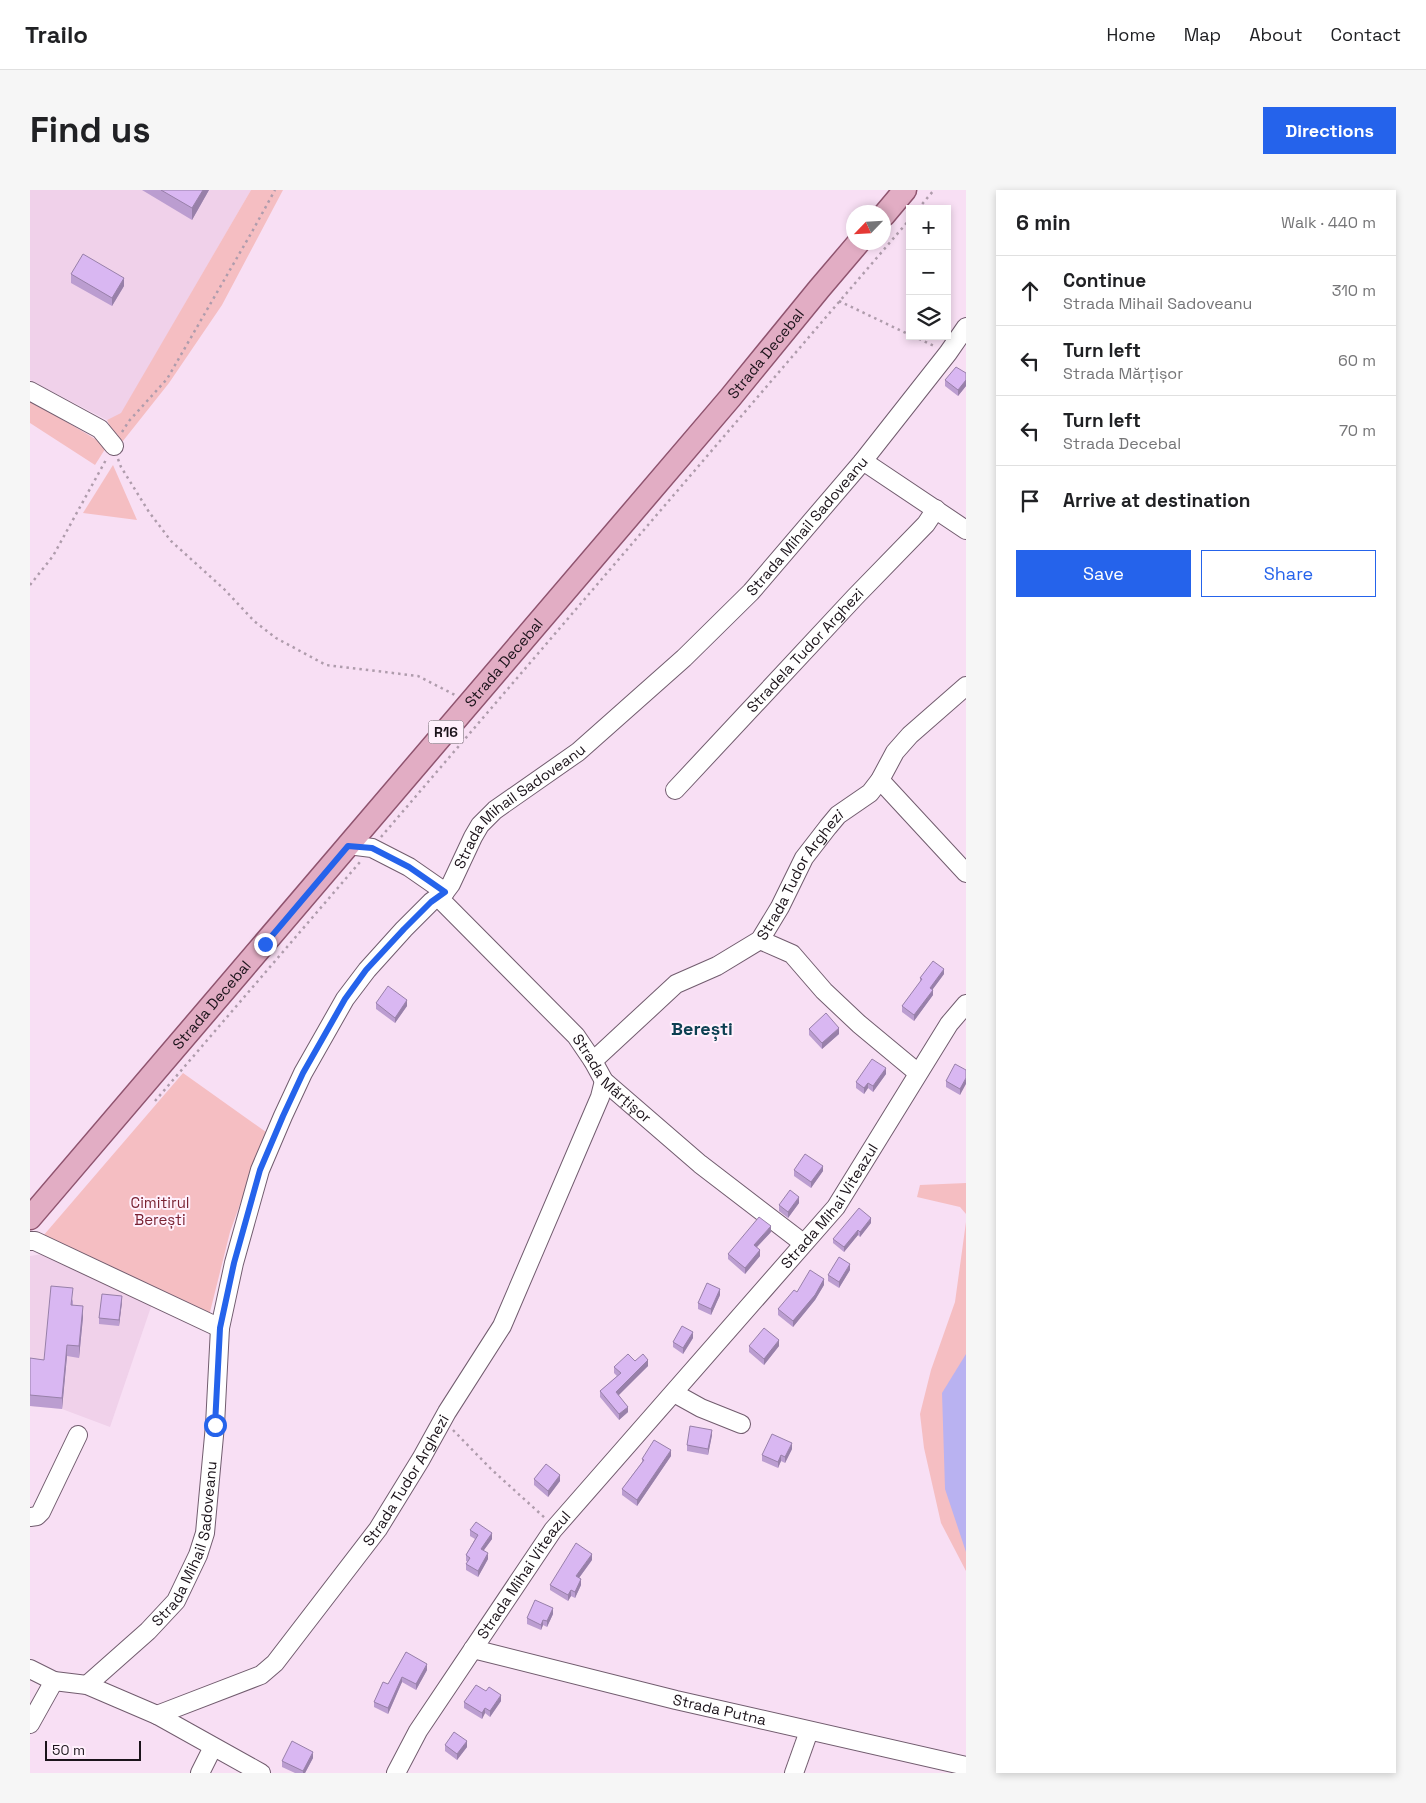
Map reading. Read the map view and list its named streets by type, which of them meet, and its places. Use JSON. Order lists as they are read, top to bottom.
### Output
{
  "streets": {
    "main road": ["Strada Decebal", "R16"],
    "street": [
      "Strada Mihail Sadoveanu",
      "Stradela Tudor Arghezi",
      "Strada Tudor Arghezi",
      "Strada Mărțișor",
      "Strada Mihai Viteazul",
      "Strada Putna"
    ]
  },
  "crossings": [
    ["Strada Decebal", "Strada Mărțișor"],
    ["Strada Mihail Sadoveanu", "Strada Mărțișor"],
    ["Strada Tudor Arghezi", "Strada Mărțișor"],
    ["Strada Mărțișor", "Strada Mihai Viteazul"],
    ["Strada Mihai Viteazul", "Strada Putna"]
  ],
  "districts": ["Berești"],
  "parks": ["Cimitirul Berești"],
  "scale_bar": "50 m",
  "north": "bottom left",
  "page": {
    "header": "Trailo",
    "nav": [
      "Home",
      "Map",
      "About",
      "Contact"
    ],
    "buttons": [
      "Directions",
      ["Save", "Share"]
    ],
    "title": "Find us",
    "heading": ["6 min", "Walk · 440 m"],
    "map_buttons": ["+", "−"],
    "list": [
      ["Continue", "Strada Mihail Sadoveanu", "310 m"],
      ["Turn left", "Strada Mărțișor", "60 m"],
      ["Turn left", "Strada Decebal", "70 m"],
      "Arrive at destination"
    ],
    "scale": "50 m"
  }
}
